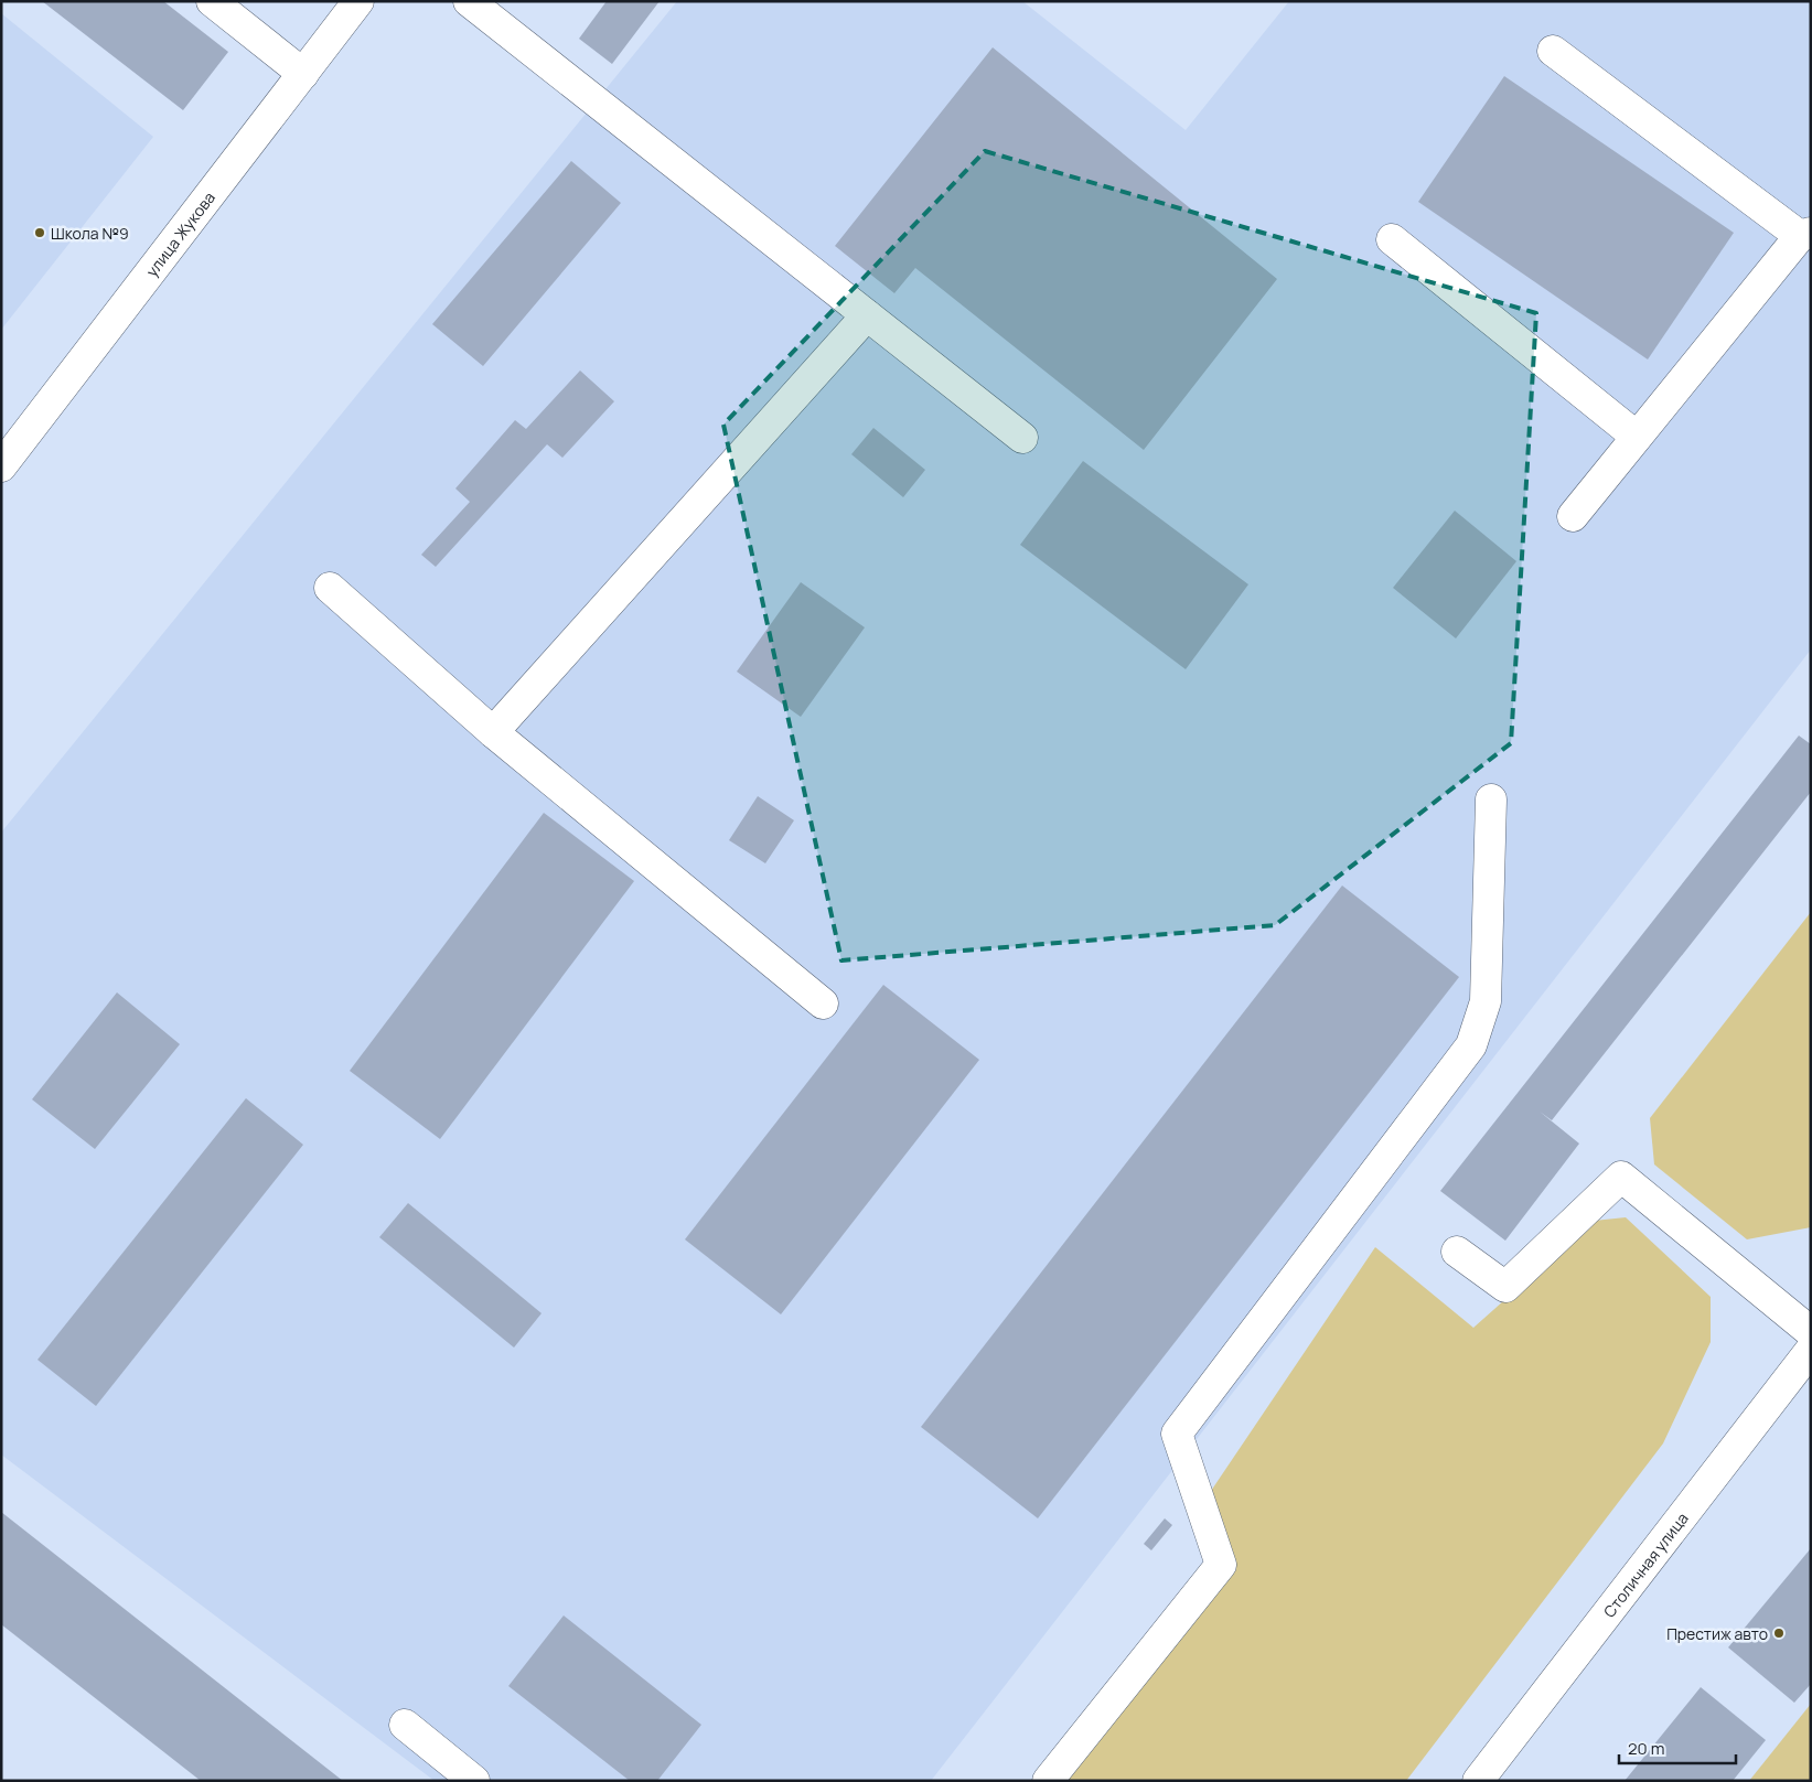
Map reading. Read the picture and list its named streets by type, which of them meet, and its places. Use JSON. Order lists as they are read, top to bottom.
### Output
{
  "streets": {
    "street": ["улица Жукова", "Столичная улица"]
  },
  "places": ["Школа №9", "Престиж авто"],
  "scale_bar": "20 m"
}
